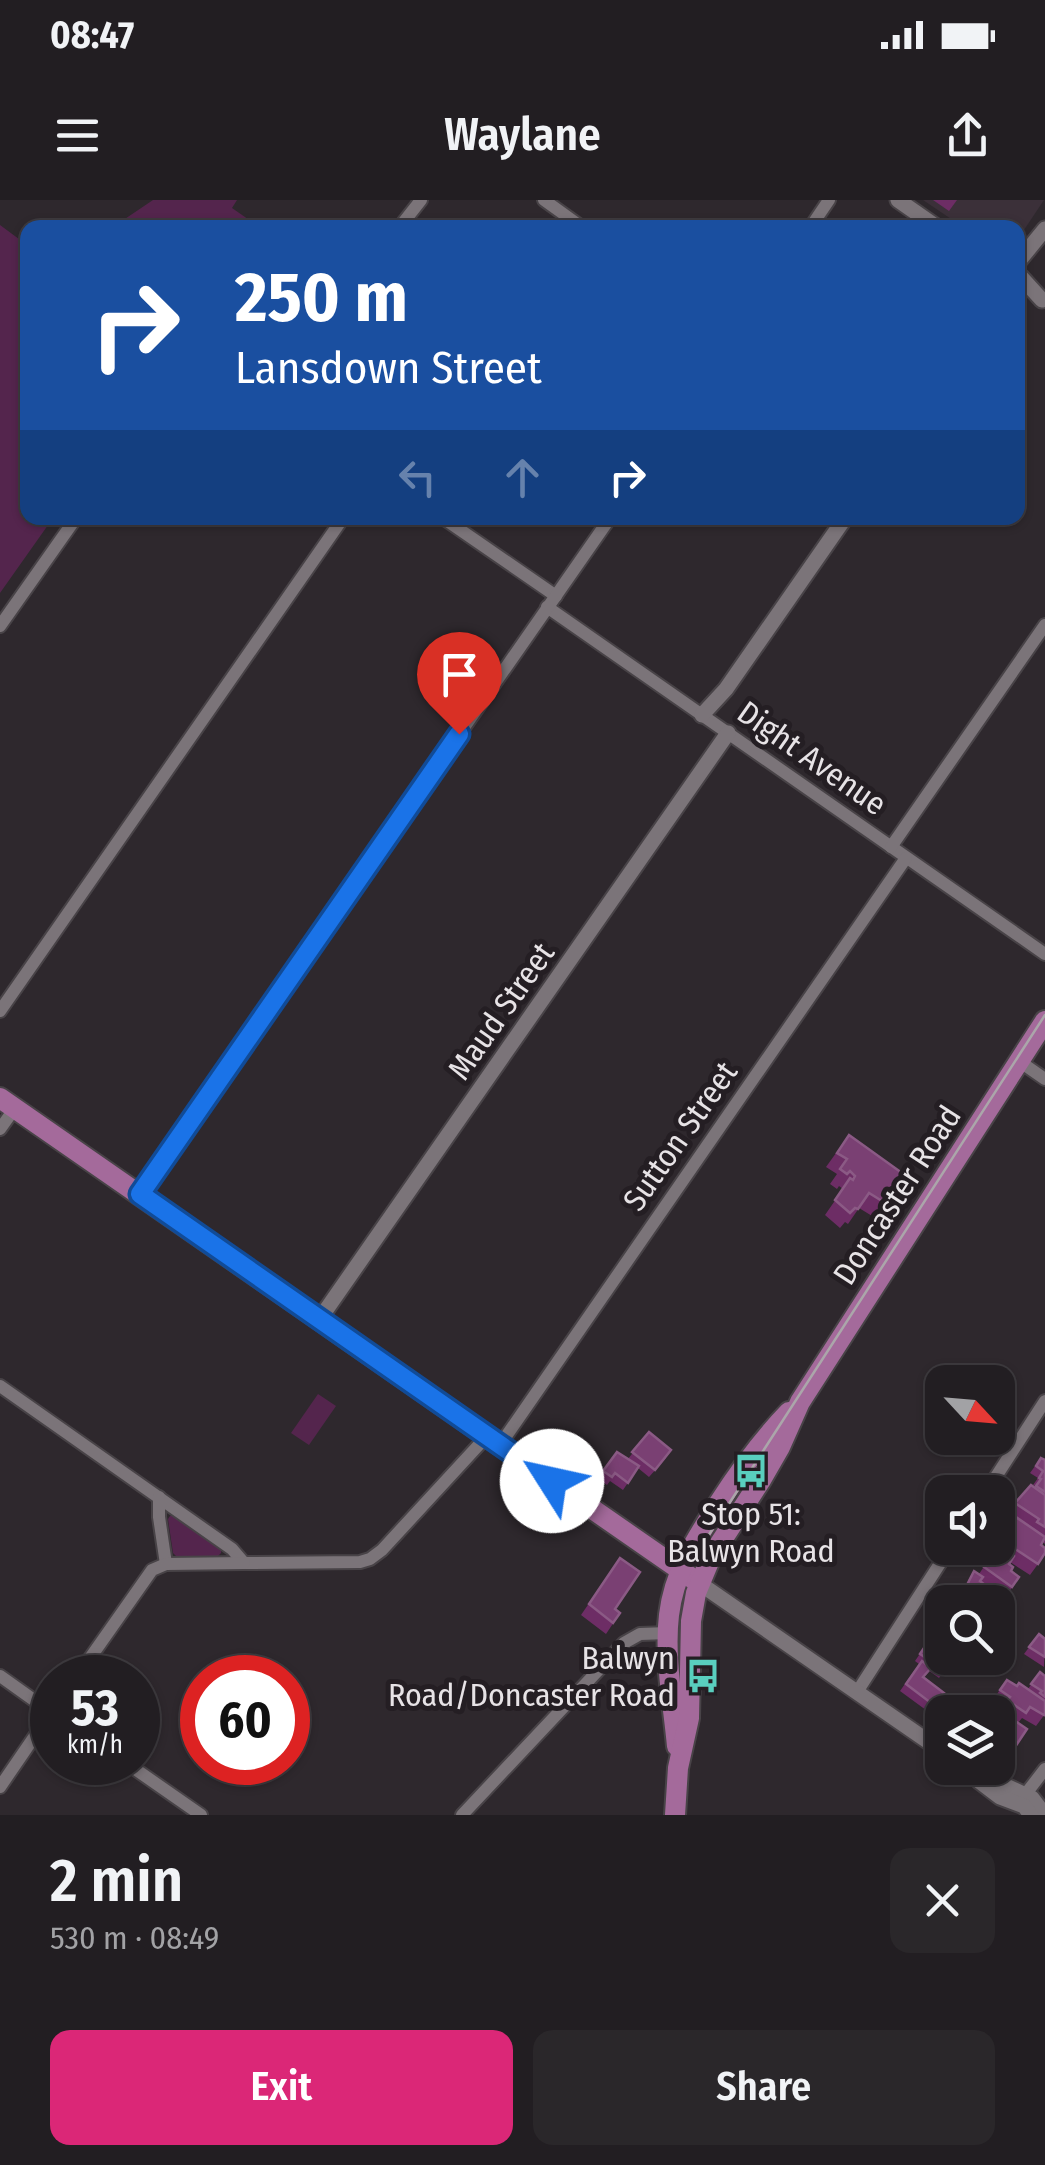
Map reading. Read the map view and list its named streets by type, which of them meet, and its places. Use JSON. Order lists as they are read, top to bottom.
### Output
{
  "streets": {
    "main road": ["Doncaster Road"],
    "street": ["Dight Avenue", "Maud Street", "Sutton Street"]
  },
  "crossings": [
    ["Dight Avenue", "Maud Street"],
    ["Dight Avenue", "Sutton Street"]
  ],
  "places": {
    "bus stop": ["Stop 51: Balwyn Road", "Balwyn Road/Doncaster Road"]
  },
  "north": "bottom right",
  "page": {
    "status": "08:47",
    "header": "Waylane",
    "turn": ["250 m", "Lansdown Street"],
    "speed": "53 km/h",
    "limit": "60",
    "heading": ["2 min", "530 m · 08:49"],
    "buttons": ["Exit", "Share"]
  }
}
